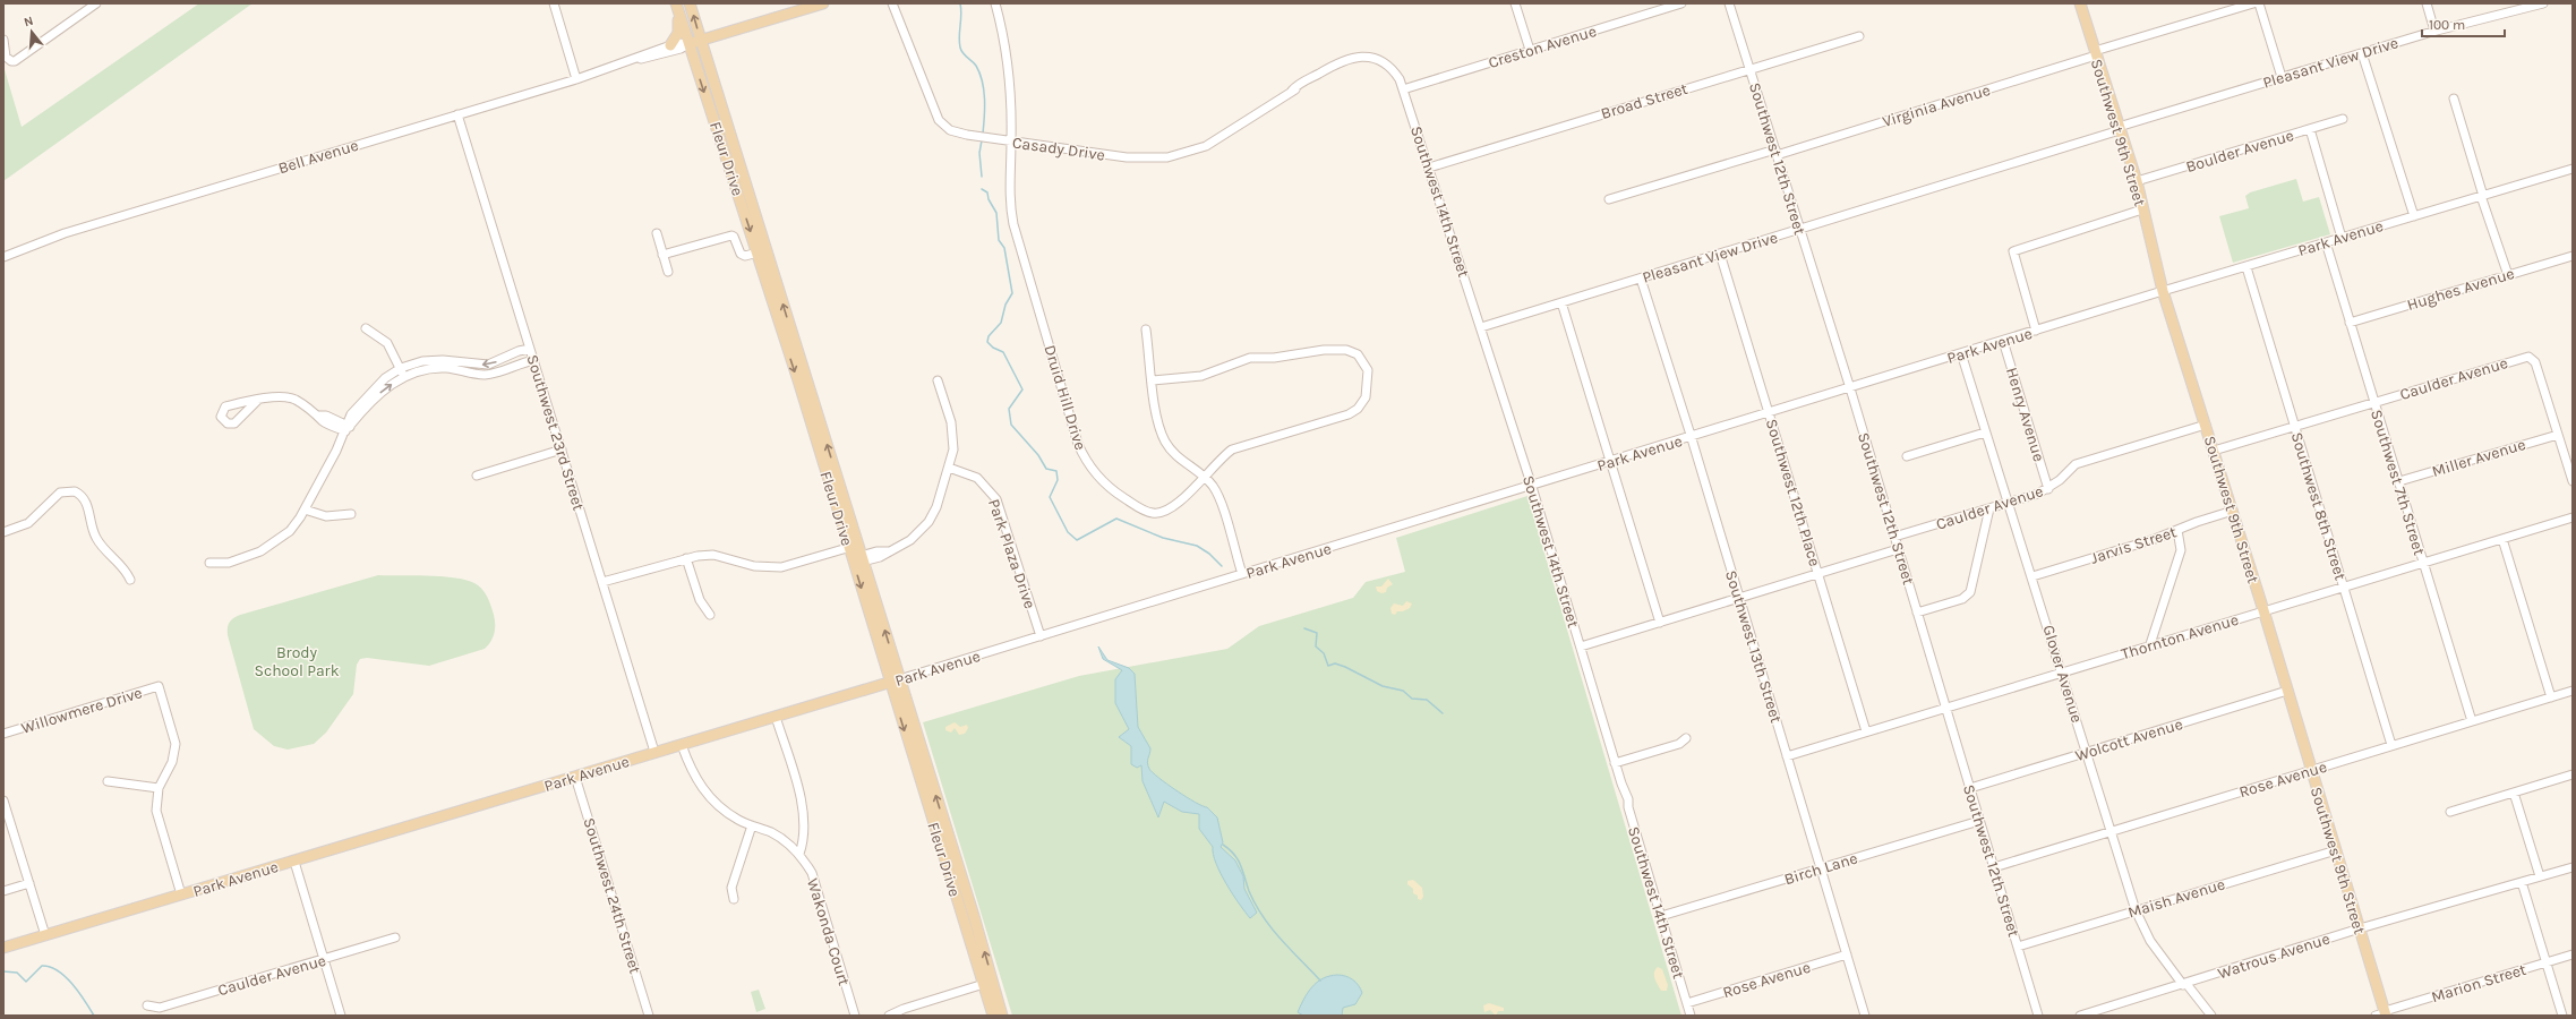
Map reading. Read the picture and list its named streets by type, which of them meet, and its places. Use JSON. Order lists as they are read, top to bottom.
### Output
{
  "streets": {
    "main road": [
      "Southwest 9th Street",
      "Bell Avenue",
      "Fleur Drive",
      "Park Avenue"
    ],
    "street": [
      "Creston Avenue",
      "Pleasant View Drive",
      "Broad Street",
      "Virginia Avenue",
      "Casady Drive",
      "Boulder Avenue",
      "Southwest 12th Street",
      "Southwest 14th Street",
      "Hughes Avenue",
      "Caulder Avenue",
      "Druid Hill Drive",
      "Henry Avenue",
      "Southwest 23rd Street",
      "Miller Avenue",
      "Southwest 7th Street",
      "Southwest 12th Place",
      "Southwest 8th Street",
      "Jarvis Street",
      "Park Plaza Drive",
      "Thornton Avenue",
      "Southwest 13th Street",
      "Glover Avenue",
      "Willowmere Drive",
      "Wolcott Avenue",
      "Rose Avenue",
      "Birch Lane",
      "Southwest 24th Street",
      "Maish Avenue",
      "Wakonda Court",
      "Watrous Avenue",
      "Marion Street"
    ]
  },
  "crossings": [
    ["Creston Avenue", "Casady Drive"],
    ["Creston Avenue", "Southwest 14th Street"],
    ["Pleasant View Drive", "Southwest 9th Street"],
    ["Pleasant View Drive", "Southwest 12th Street"],
    ["Pleasant View Drive", "Southwest 14th Street"],
    ["Pleasant View Drive", "Southwest 12th Place"],
    ["Pleasant View Drive", "Southwest 13th Street"],
    ["Broad Street", "Southwest 12th Street"],
    ["Broad Street", "Southwest 14th Street"],
    ["Virginia Avenue", "Southwest 9th Street"],
    ["Virginia Avenue", "Southwest 12th Street"],
    ["Southwest 9th Street", "Boulder Avenue"],
    ["Southwest 9th Street", "Park Avenue"],
    ["Southwest 9th Street", "Caulder Avenue"],
    ["Southwest 9th Street", "Jarvis Street"],
    ["Southwest 9th Street", "Thornton Avenue"],
    ["Southwest 9th Street", "Wolcott Avenue"],
    ["Southwest 9th Street", "Rose Avenue"],
    ["Southwest 9th Street", "Maish Avenue"],
    ["Southwest 9th Street", "Watrous Avenue"],
    ["Southwest 9th Street", "Marion Street"],
    ["Casady Drive", "Southwest 14th Street"],
    ["Casady Drive", "Druid Hill Drive"],
    ["Bell Avenue", "Fleur Drive"],
    ["Bell Avenue", "Southwest 23rd Street"],
    ["Fleur Drive", "Park Avenue"],
    ["Southwest 12th Street", "Park Avenue"],
    ["Southwest 12th Street", "Caulder Avenue"],
    ["Southwest 12th Street", "Thornton Avenue"],
    ["Southwest 12th Street", "Wolcott Avenue"],
    ["Southwest 12th Street", "Rose Avenue"],
    ["Southwest 12th Street", "Birch Lane"],
    ["Southwest 12th Street", "Maish Avenue"],
    ["Southwest 14th Street", "Park Avenue"],
    ["Southwest 14th Street", "Rose Avenue"],
    ["Southwest 14th Street", "Birch Lane"],
    ["Park Avenue", "Henry Avenue"],
    ["Park Avenue", "Southwest 23rd Street"],
    ["Park Avenue", "Southwest 7th Street"],
    ["Park Avenue", "Southwest 12th Place"],
    ["Park Avenue", "Southwest 8th Street"],
    ["Park Avenue", "Park Plaza Drive"],
    ["Park Avenue", "Southwest 13th Street"],
    ["Park Avenue", "Glover Avenue"],
    ["Park Avenue", "Southwest 24th Street"],
    ["Park Avenue", "Wakonda Court"],
    ["Hughes Avenue", "Southwest 7th Street"],
    ["Caulder Avenue", "Henry Avenue"],
    ["Caulder Avenue", "Miller Avenue"],
    ["Caulder Avenue", "Southwest 7th Street"],
    ["Caulder Avenue", "Southwest 8th Street"],
    ["Caulder Avenue", "Glover Avenue"],
    ["Miller Avenue", "Southwest 7th Street"],
    ["Southwest 7th Street", "Thornton Avenue"],
    ["Southwest 7th Street", "Rose Avenue"],
    ["Southwest 12th Place", "Thornton Avenue"],
    ["Southwest 8th Street", "Thornton Avenue"],
    ["Southwest 8th Street", "Rose Avenue"],
    ["Jarvis Street", "Glover Avenue"],
    ["Thornton Avenue", "Southwest 13th Street"],
    ["Thornton Avenue", "Glover Avenue"],
    ["Southwest 13th Street", "Rose Avenue"],
    ["Southwest 13th Street", "Birch Lane"],
    ["Glover Avenue", "Wolcott Avenue"],
    ["Glover Avenue", "Rose Avenue"],
    ["Glover Avenue", "Maish Avenue"],
    ["Glover Avenue", "Watrous Avenue"]
  ],
  "parks": ["Brody School Park"],
  "scale_bar": "100 m",
  "north": "top"
}
